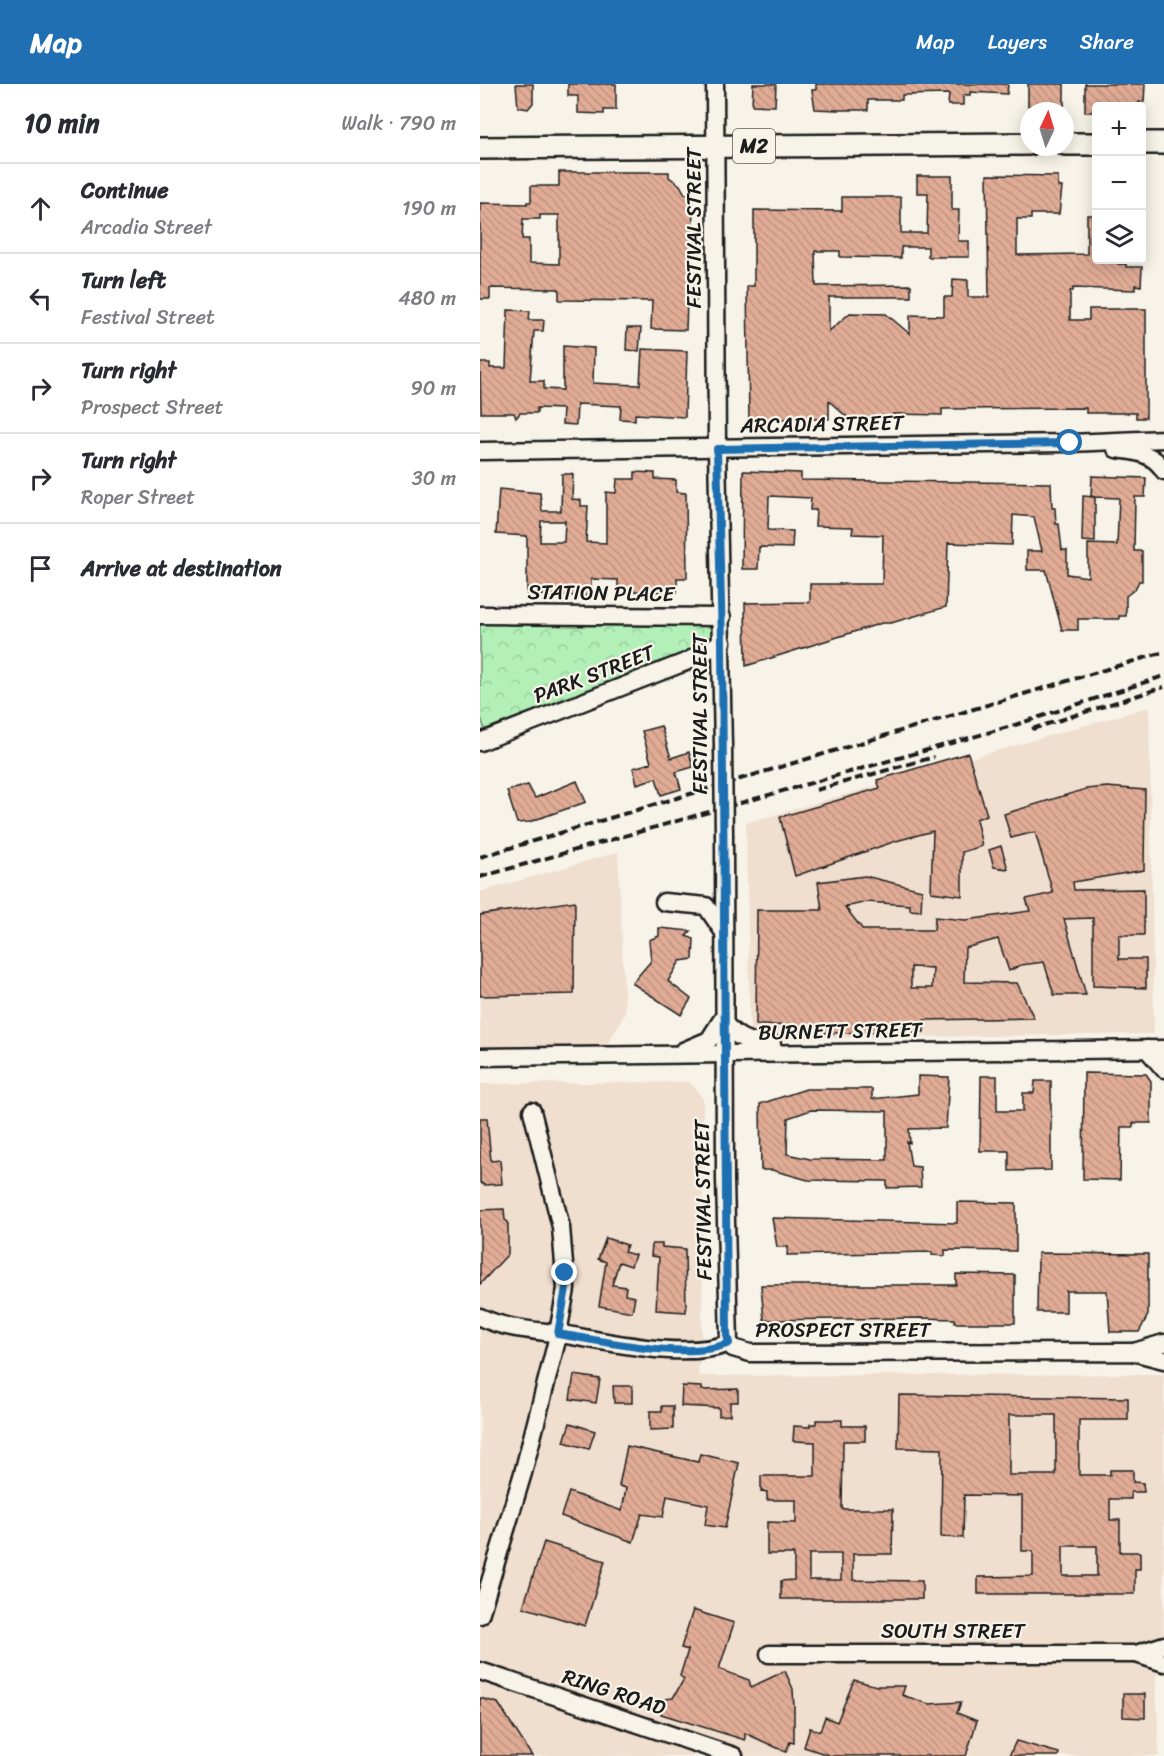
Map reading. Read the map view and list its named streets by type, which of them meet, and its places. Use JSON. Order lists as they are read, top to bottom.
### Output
{
  "streets": {
    "main road": ["M2"],
    "street": [
      "FESTIVAL STREET",
      "ARCADIA STREET",
      "STATION PLACE",
      "PARK STREET",
      "BURNETT STREET",
      "PROSPECT STREET",
      "SOUTH STREET",
      "RING ROAD"
    ]
  },
  "crossings": [
    ["M2", "FESTIVAL STREET"],
    ["FESTIVAL STREET", "ARCADIA STREET"],
    ["FESTIVAL STREET", "STATION PLACE"],
    ["FESTIVAL STREET", "PARK STREET"],
    ["FESTIVAL STREET", "BURNETT STREET"],
    ["FESTIVAL STREET", "PROSPECT STREET"]
  ],
  "north": "top",
  "page": {
    "header": "Map",
    "nav": ["Map", "Layers", "Share"],
    "heading": ["10 min", "Walk · 790 m"],
    "map_buttons": ["+", "−"],
    "list": [
      ["Continue", "Arcadia Street", "190 m"],
      ["Turn left", "Festival Street", "480 m"],
      ["Turn right", "Prospect Street", "90 m"],
      ["Turn right", "Roper Street", "30 m"],
      "Arrive at destination"
    ]
  }
}
